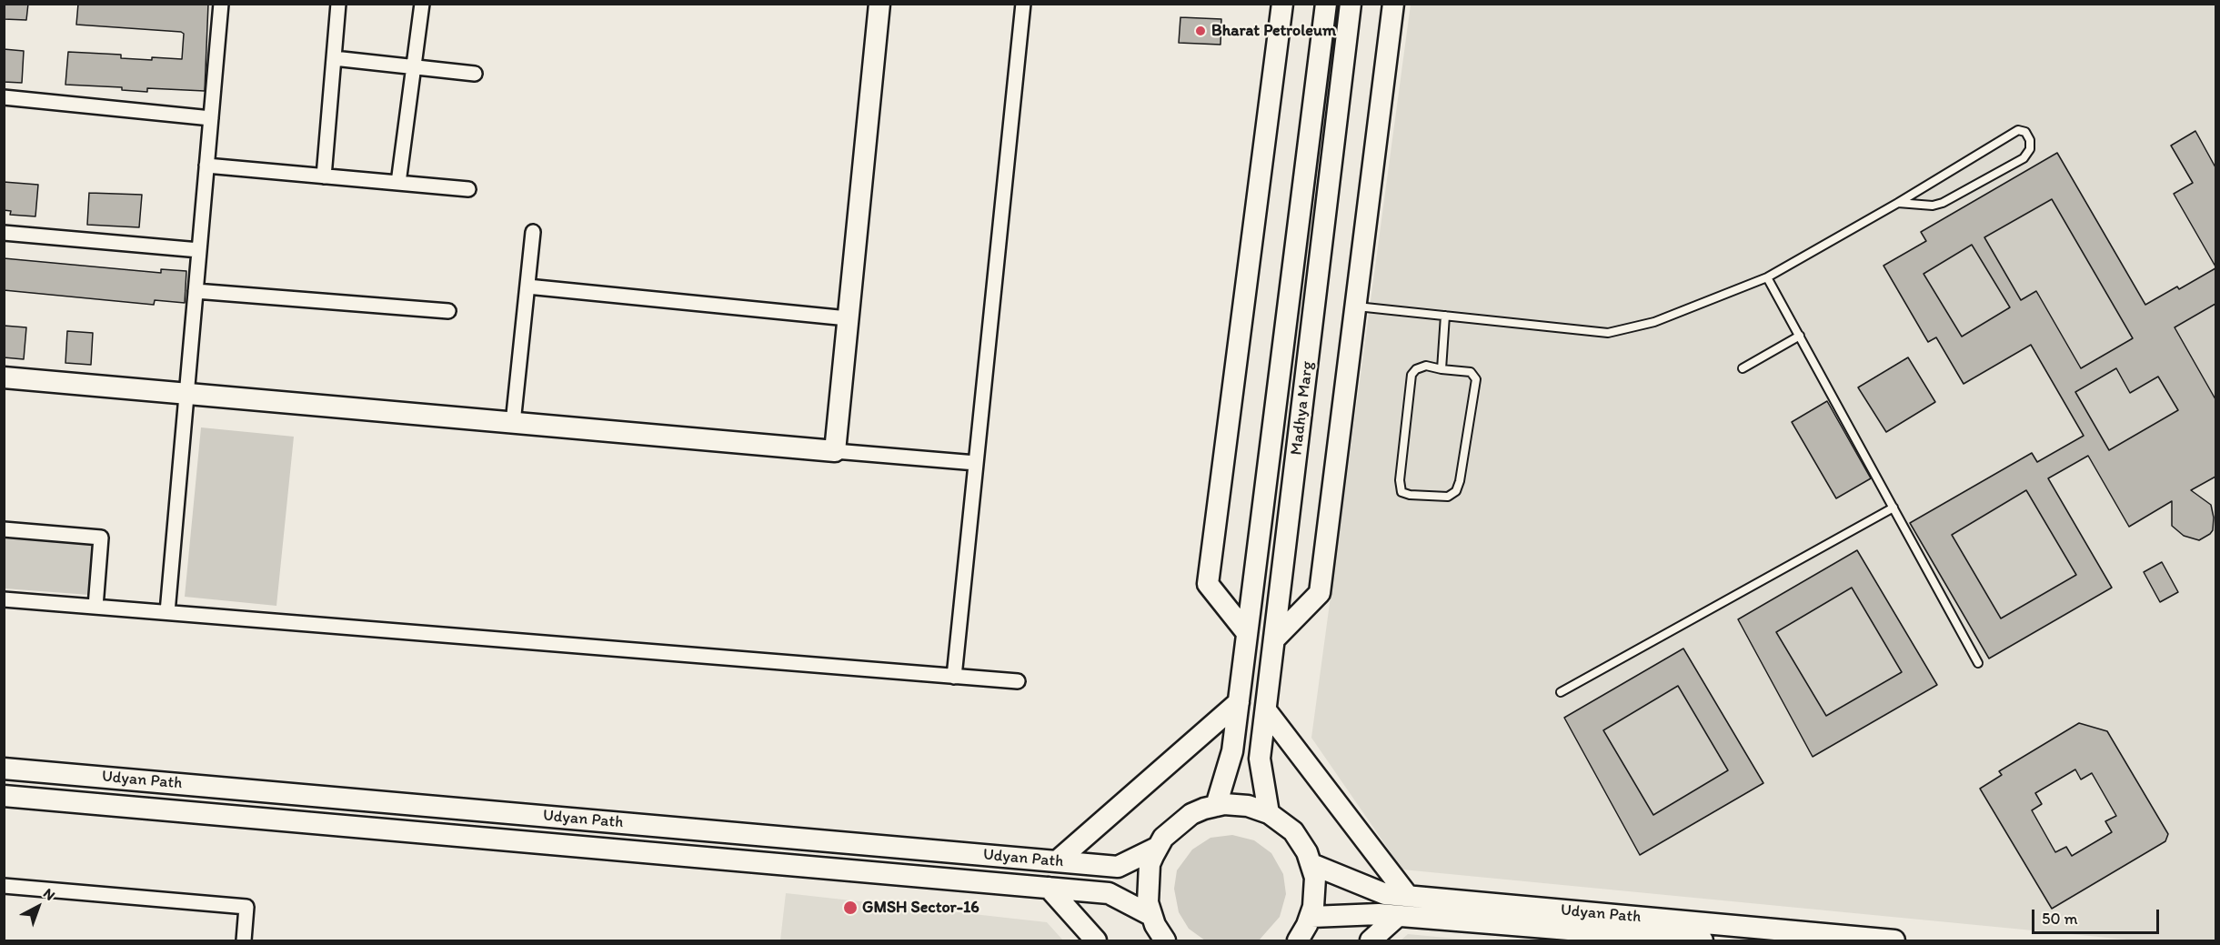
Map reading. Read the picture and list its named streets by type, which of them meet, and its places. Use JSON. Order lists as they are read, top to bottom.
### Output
{
  "streets": {
    "main road": ["Madhya Marg", "Udyan Path"]
  },
  "places": ["Bharat Petroleum", "GMSH Sector-16"],
  "scale_bar": "50 m",
  "north": "top right"
}
